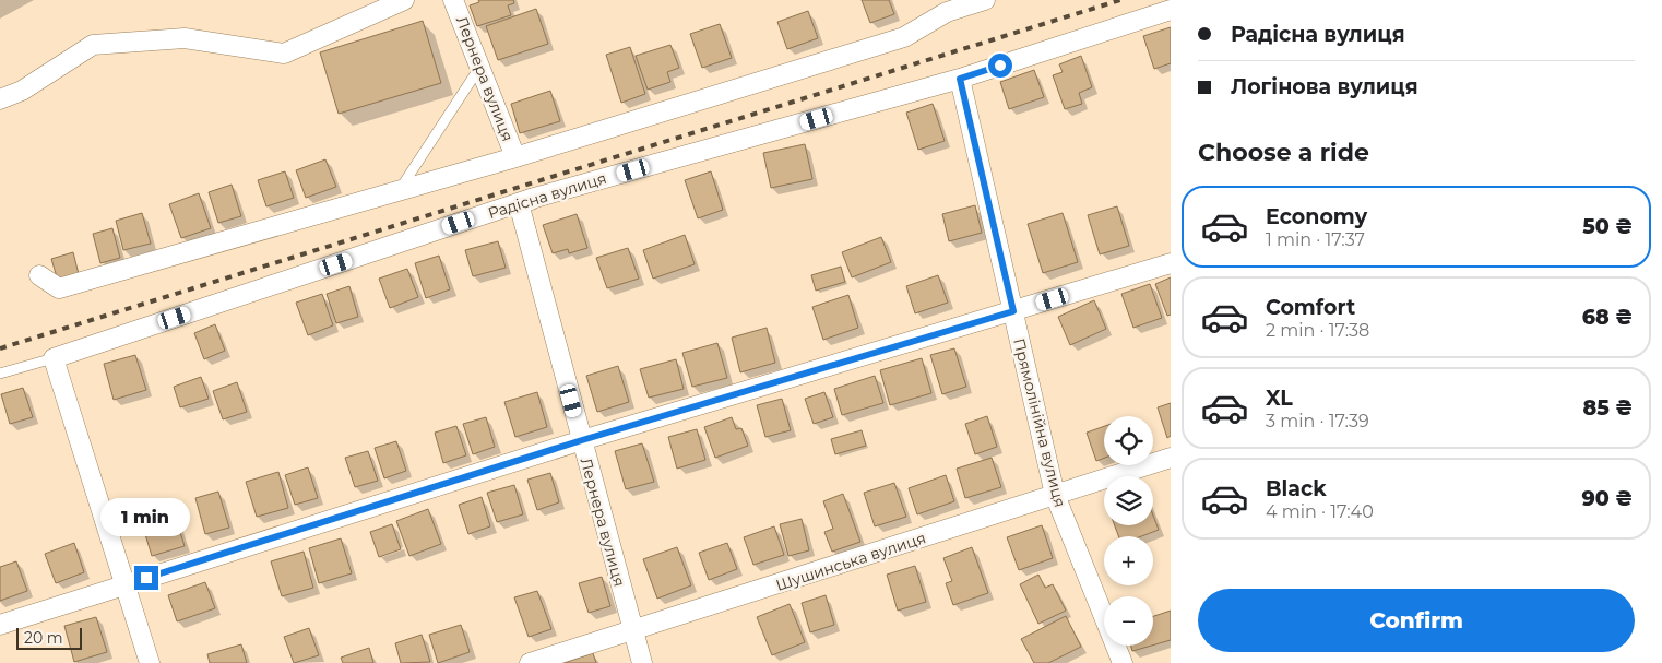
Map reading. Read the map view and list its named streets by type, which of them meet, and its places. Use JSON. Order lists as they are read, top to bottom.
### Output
{
  "streets": {
    "street": [
      "Лернера вулиця",
      "Радісна вулиця",
      "Прямолінійна вулиця",
      "Шушинська вулиця"
    ]
  },
  "crossings": [
    ["Лернера вулиця", "Радісна вулиця"],
    ["Лернера вулиця", "Шушинська вулиця"],
    ["Радісна вулиця", "Прямолінійна вулиця"],
    ["Прямолінійна вулиця", "Шушинська вулиця"]
  ],
  "scale_bar": "20 m",
  "page": {
    "banner": ["Радісна вулиця", "Логінова вулиця"],
    "heading": "Choose a ride",
    "list": [
      {
        "name": "Economy",
        "note": "1 min · 17:37",
        "value": "50 ₴"
      },
      {
        "name": "Comfort",
        "note": "2 min · 17:38",
        "value": "68 ₴"
      },
      {
        "name": "XL",
        "note": "3 min · 17:39",
        "value": "85 ₴"
      },
      {
        "name": "Black",
        "note": "4 min · 17:40",
        "value": "90 ₴"
      }
    ],
    "map_buttons": ["+", "−"],
    "bubble": "1 min",
    "buttons": "Confirm",
    "scale": "20 m"
  }
}
